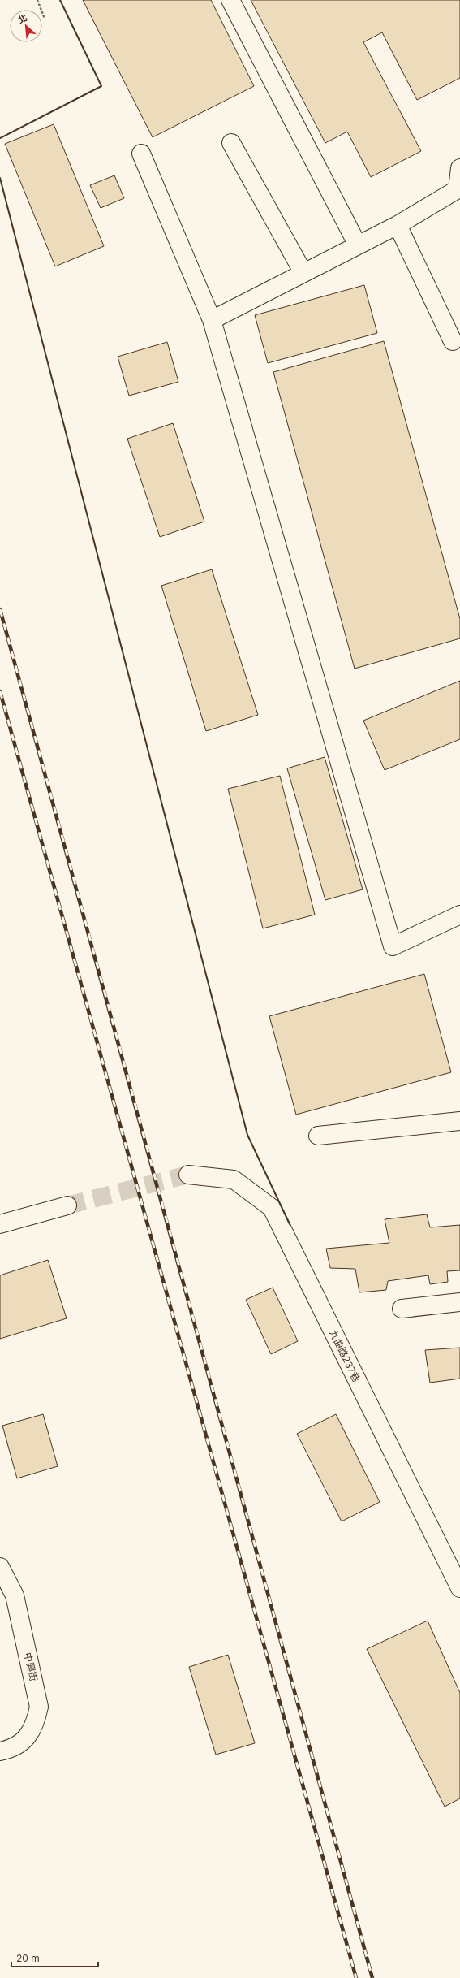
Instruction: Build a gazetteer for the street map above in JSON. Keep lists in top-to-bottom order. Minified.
{"streets":{"street":["九曲路237巷","中興街"]},"scale_bar":"20 m","north":"top left"}
